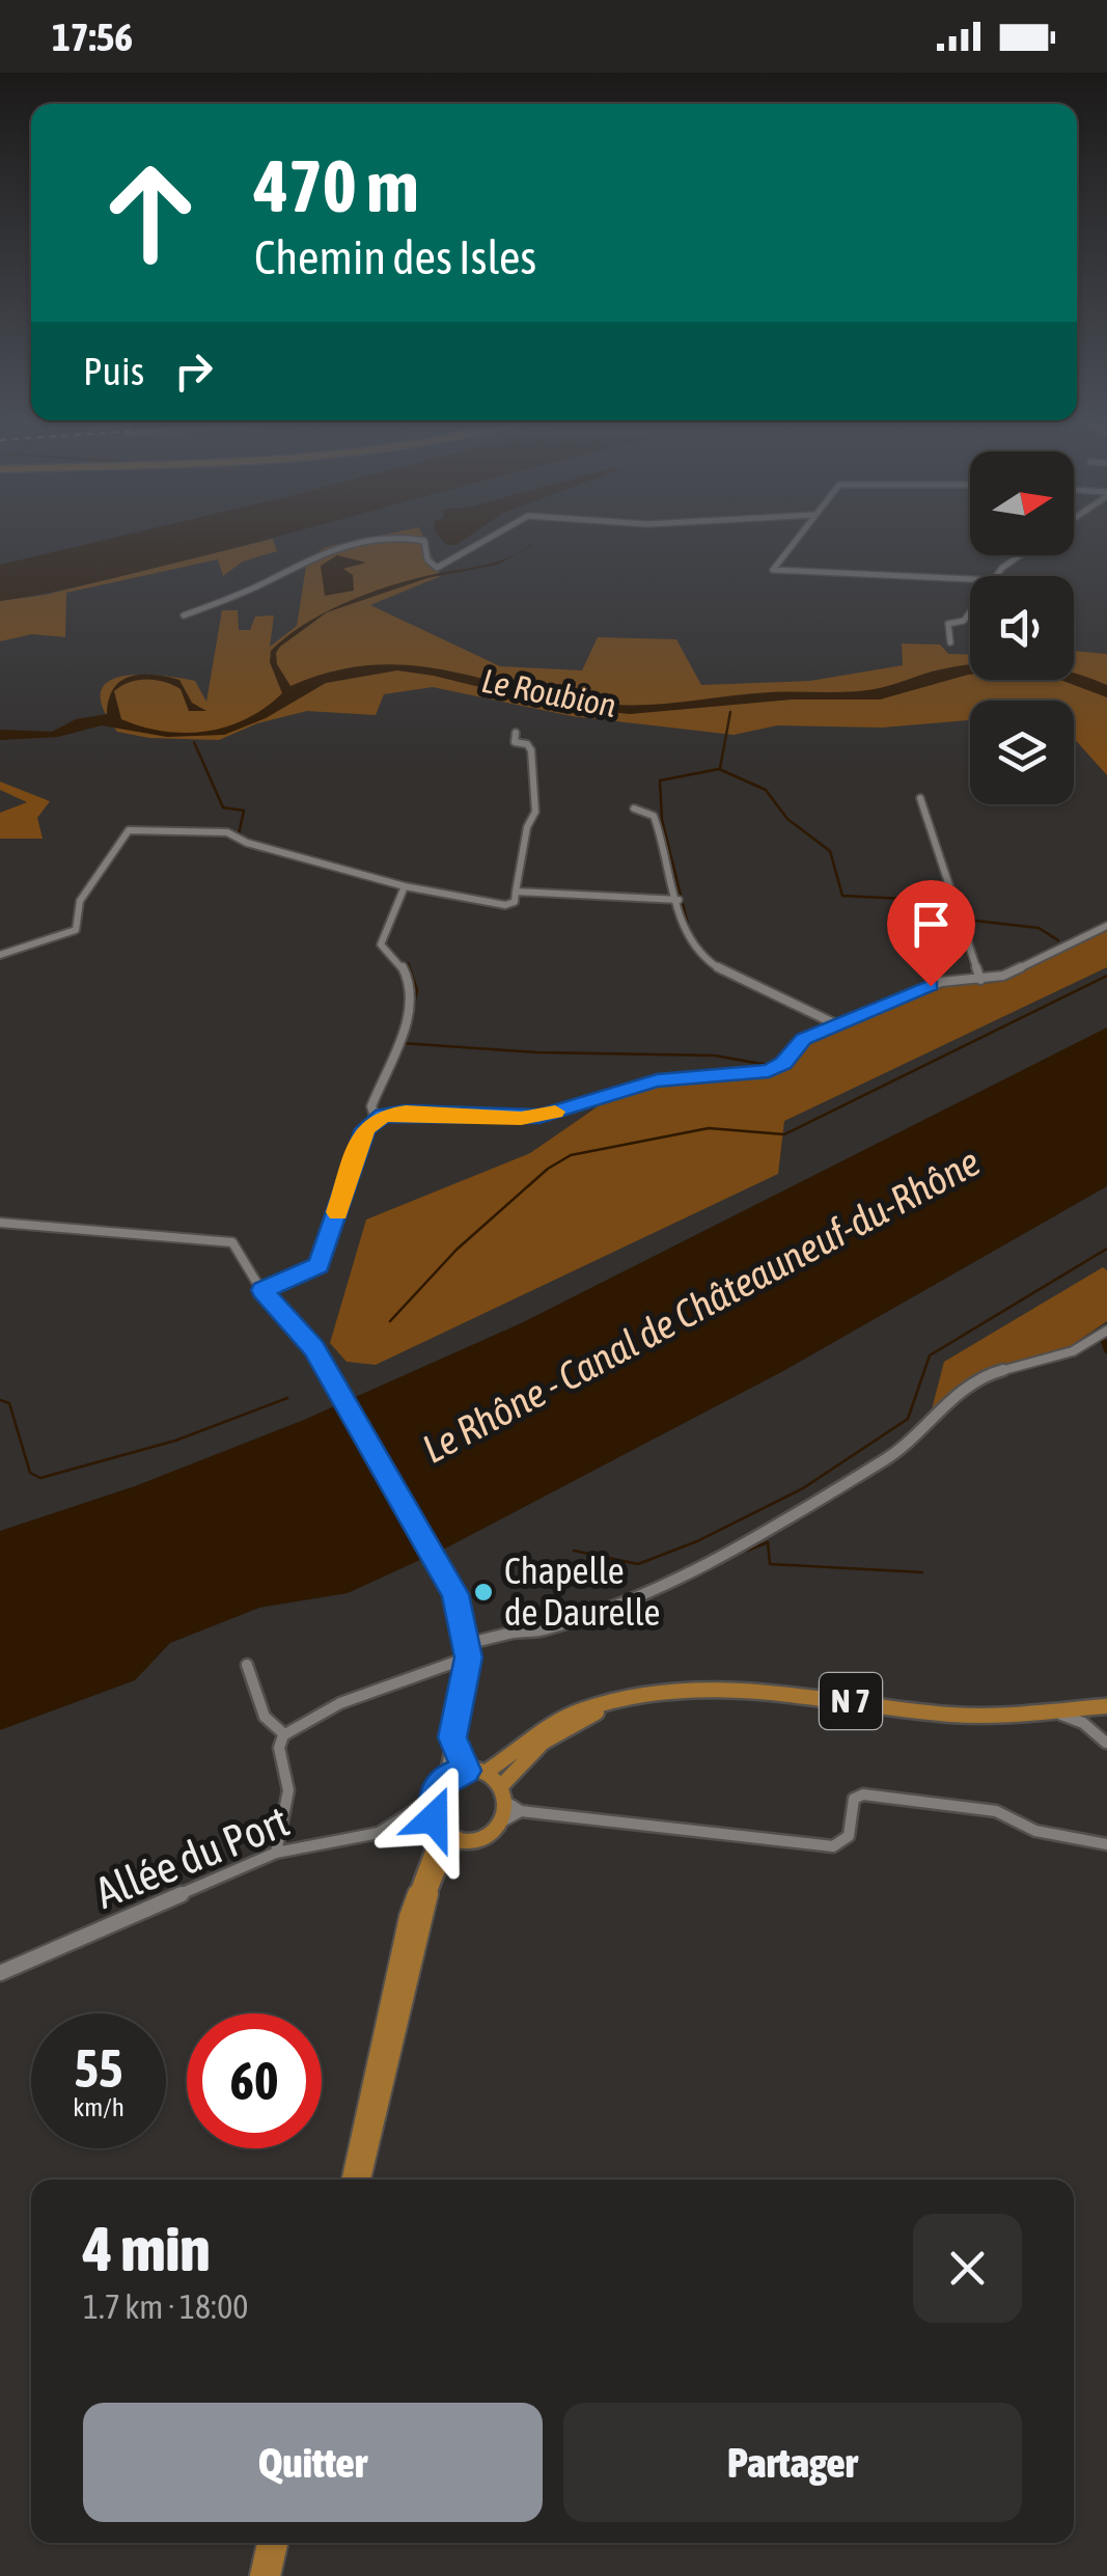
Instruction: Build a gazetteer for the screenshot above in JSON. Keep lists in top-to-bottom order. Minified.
{"streets":{"main road":["N 7"],"street":["Allée du Port"]},"crossings":[["N 7","Allée du Port"]],"water":["Le Roubion","Le Rhône - Canal de Châteauneuf-du-Rhône"],"places":["Chapelle de Daurelle"],"north":"right","page":{"status":"17:56","turn":["470 m","Chemin des Isles"],"then":"Puis","speed":"55 km/h","limit":"60","heading":["4 min","1.7 km · 18:00"],"buttons":["Quitter","Partager"]}}
